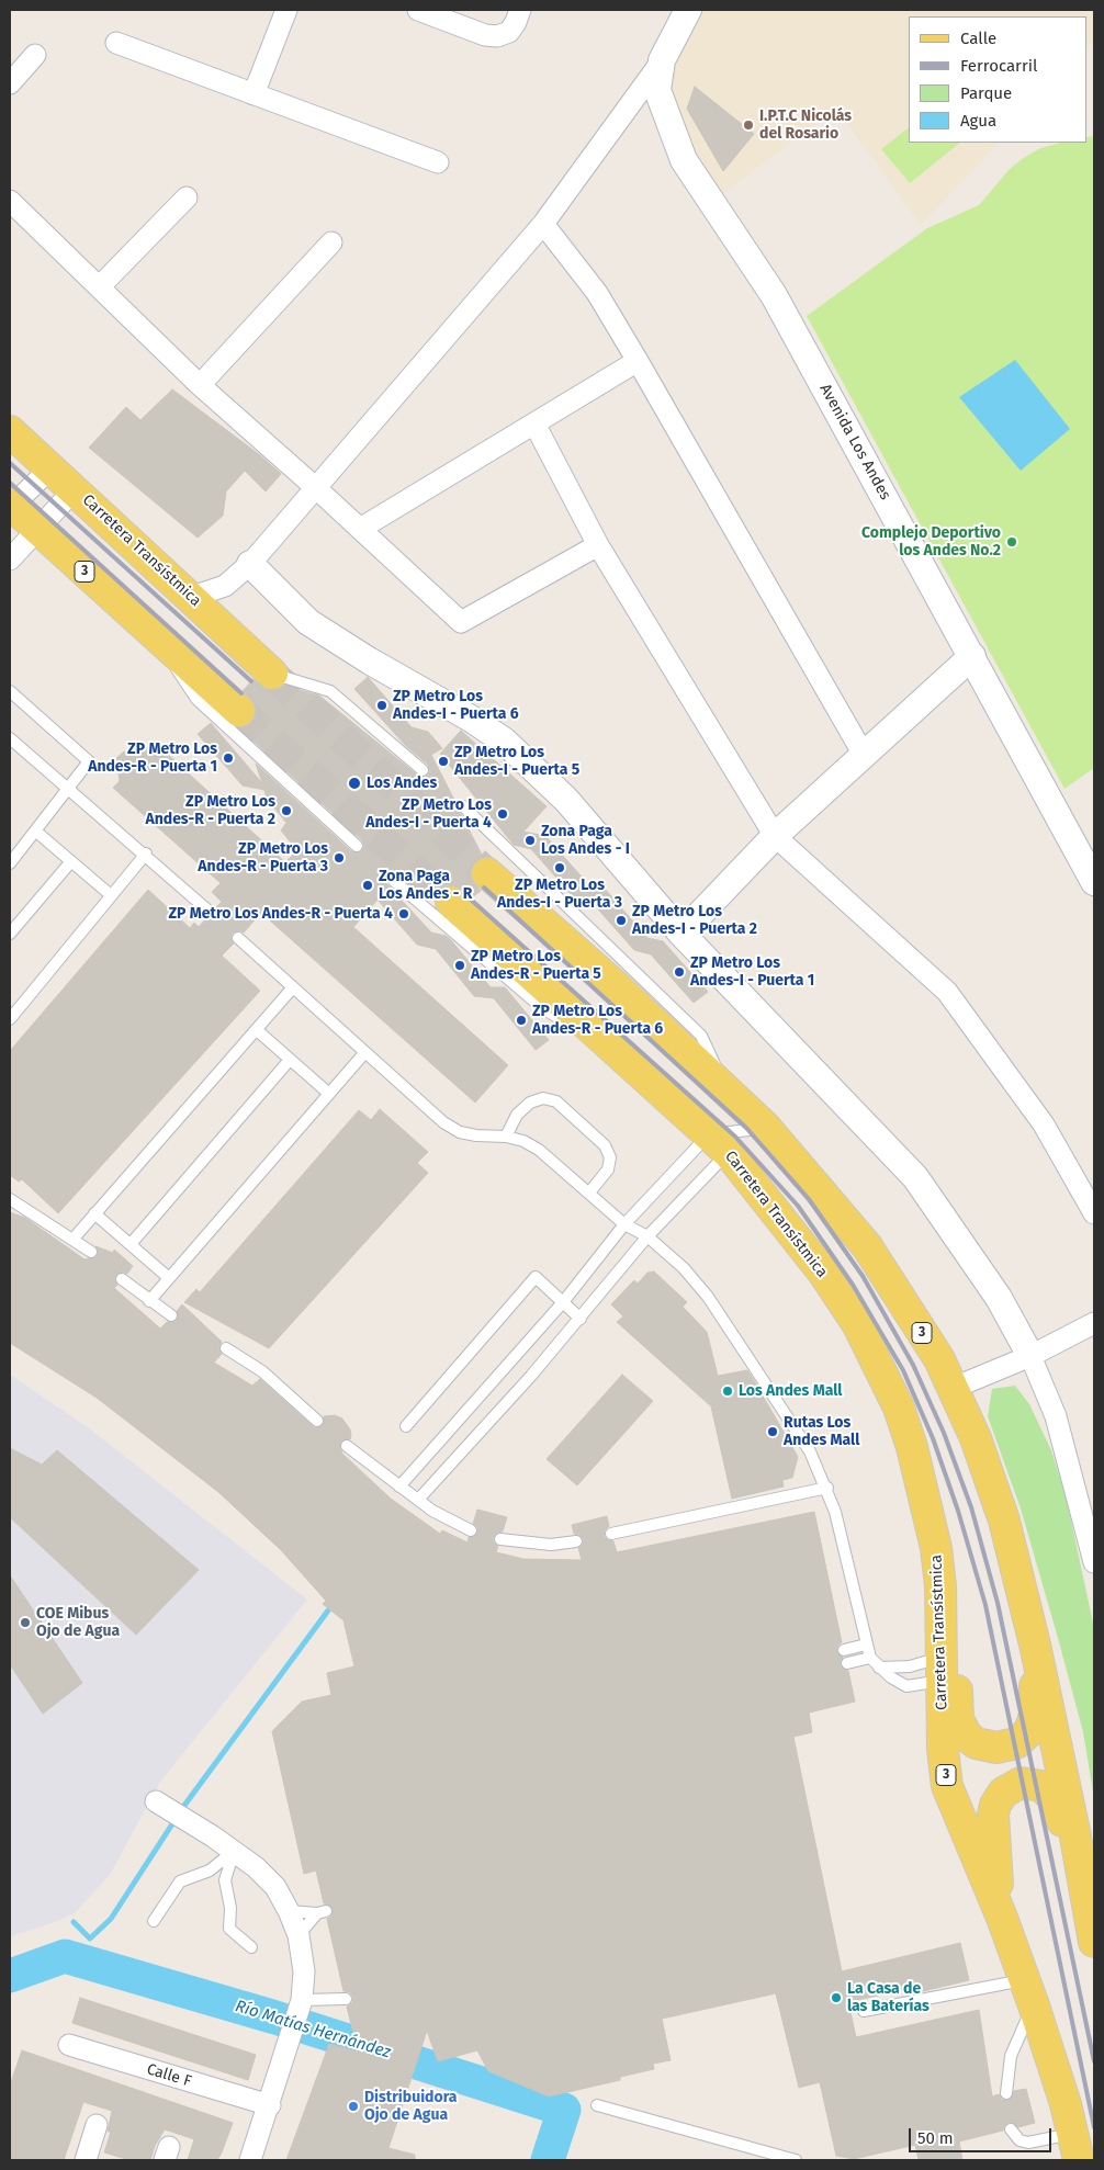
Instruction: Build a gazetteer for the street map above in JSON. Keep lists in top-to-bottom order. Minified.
{"streets":{"main road":["Carretera Transístmica","3"],"street":["Avenida Los Andes","Calle F"]},"water":["Río Matías Hernández"],"places":["I.P.T.C Nicolás del Rosario","Complejo Deportivo los Andes No.2","ZP Metro Los Andes-I - Puerta 6","ZP Metro Los Andes-R - Puerta 1","ZP Metro Los Andes-I - Puerta 5","Los Andes","ZP Metro Los Andes-R - Puerta 2","ZP Metro Los Andes-I - Puerta 4","Zona Paga Los Andes - I","ZP Metro Los Andes-R - Puerta 3","ZP Metro Los Andes-I - Puerta 3","Zona Paga Los Andes - R","ZP Metro Los Andes-R - Puerta 4","ZP Metro Los Andes-I - Puerta 2","ZP Metro Los Andes-R - Puerta 5","ZP Metro Los Andes-I - Puerta 1","ZP Metro Los Andes-R - Puerta 6","Los Andes Mall","Rutas Los Andes Mall","COE Mibus Ojo de Agua","La Casa de las Baterías","Distribuidora Ojo de Agua"],"legend":["Calle","Ferrocarril","Parque","Agua"],"scale_bar":"50 m"}
